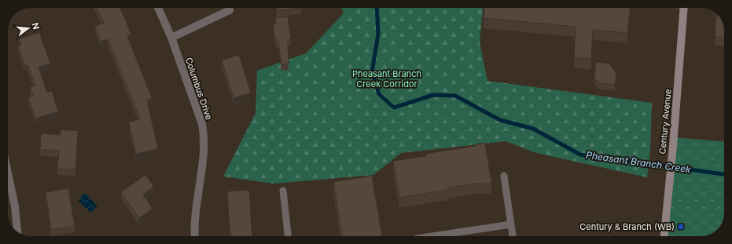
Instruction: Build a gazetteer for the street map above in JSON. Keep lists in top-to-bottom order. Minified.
{"streets":{"main road":["Century Avenue"],"street":["Columbus Drive"]},"water":["Pheasant Branch Creek"],"parks":["Pheasant Branch Creek Corridor"],"places":{"transit":["Century & Branch (WB)"]},"north":"right"}
